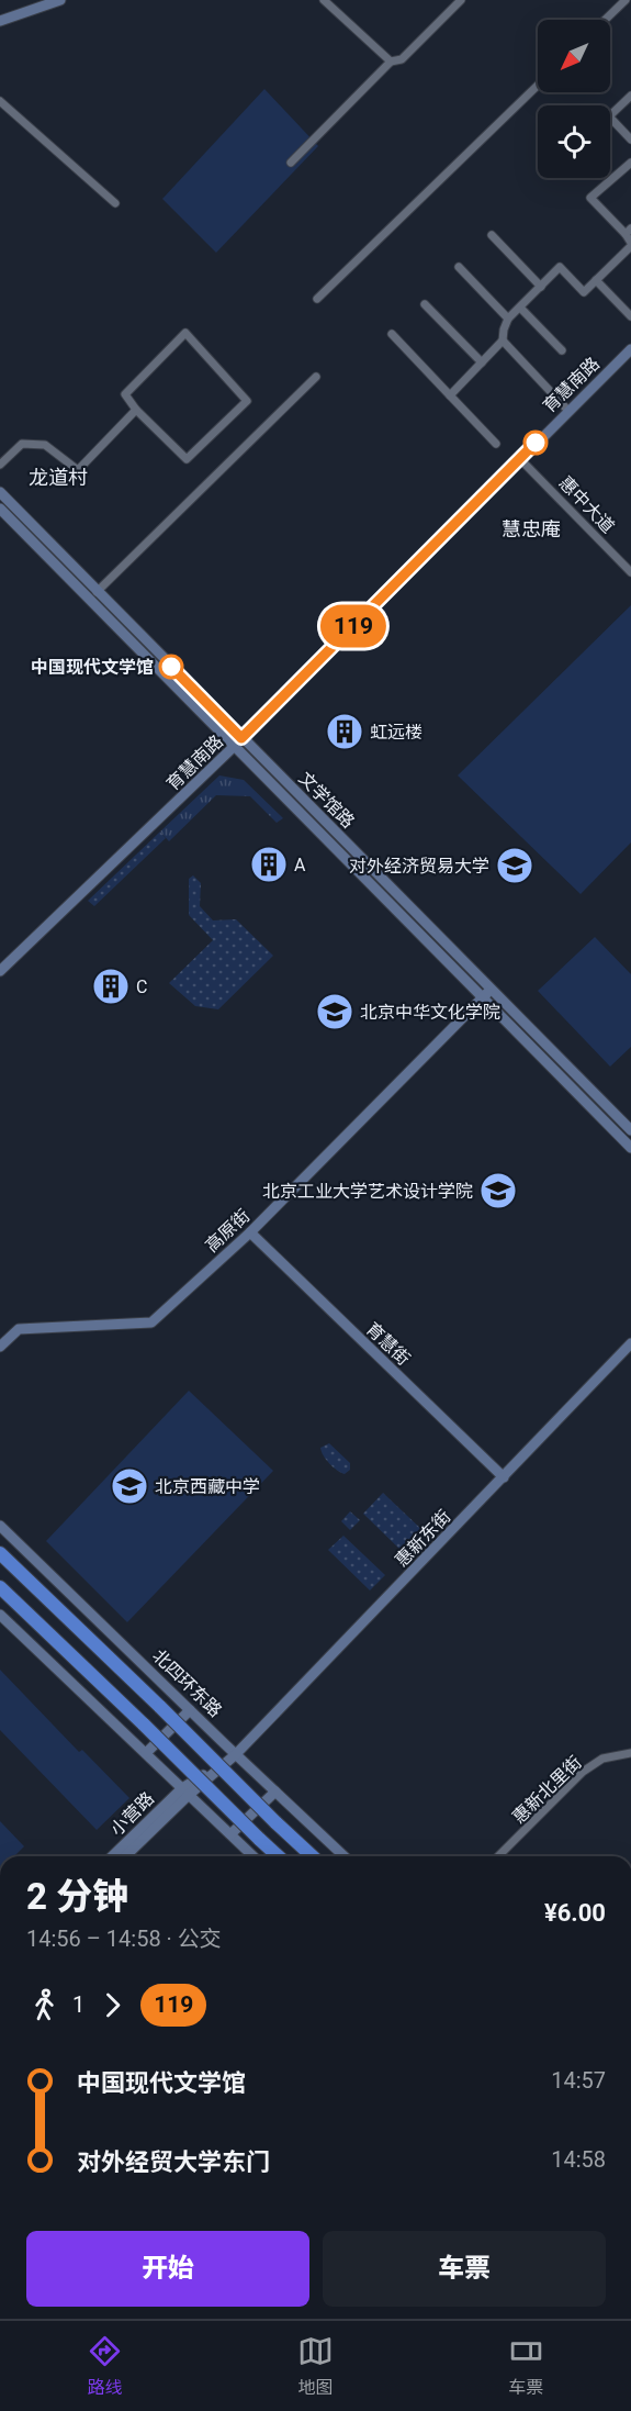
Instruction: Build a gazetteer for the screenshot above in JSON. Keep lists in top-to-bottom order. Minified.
{"streets":{"highway":["北四环东路"],"street":["育慧南路","惠中大道","文学馆路","高原街","育慧街","惠新东街","惠新北里街","小营路"]},"crossings":[["育慧南路","惠中大道"],["育慧南路","文学馆路"],["文学馆路","高原街"],["高原街","育慧街"],["育慧街","惠新东街"],["惠新东街","北四环东路"],["惠新东街","小营路"]],"districts":["龙道村","慧忠庵"],"places":{"other":["中国现代文学馆"],"building":["虹远楼","A","C"],"school or university":["对外经济贸易大学","北京中华文化学院","北京工业大学艺术设计学院","北京西藏中学"]},"lines":["bus line 119"],"north":"bottom left","page":{"on_map":"119","heading":["2 分钟","14:56 – 14:58 · 公交","¥6.00"],"legs":["1","119"],"list":[{"name":"中国现代文学馆","value":"14:57"},{"name":"对外经贸大学东门","value":"14:58"}],"buttons":["开始","车票"],"tabs":["路线","地图","车票"]}}
